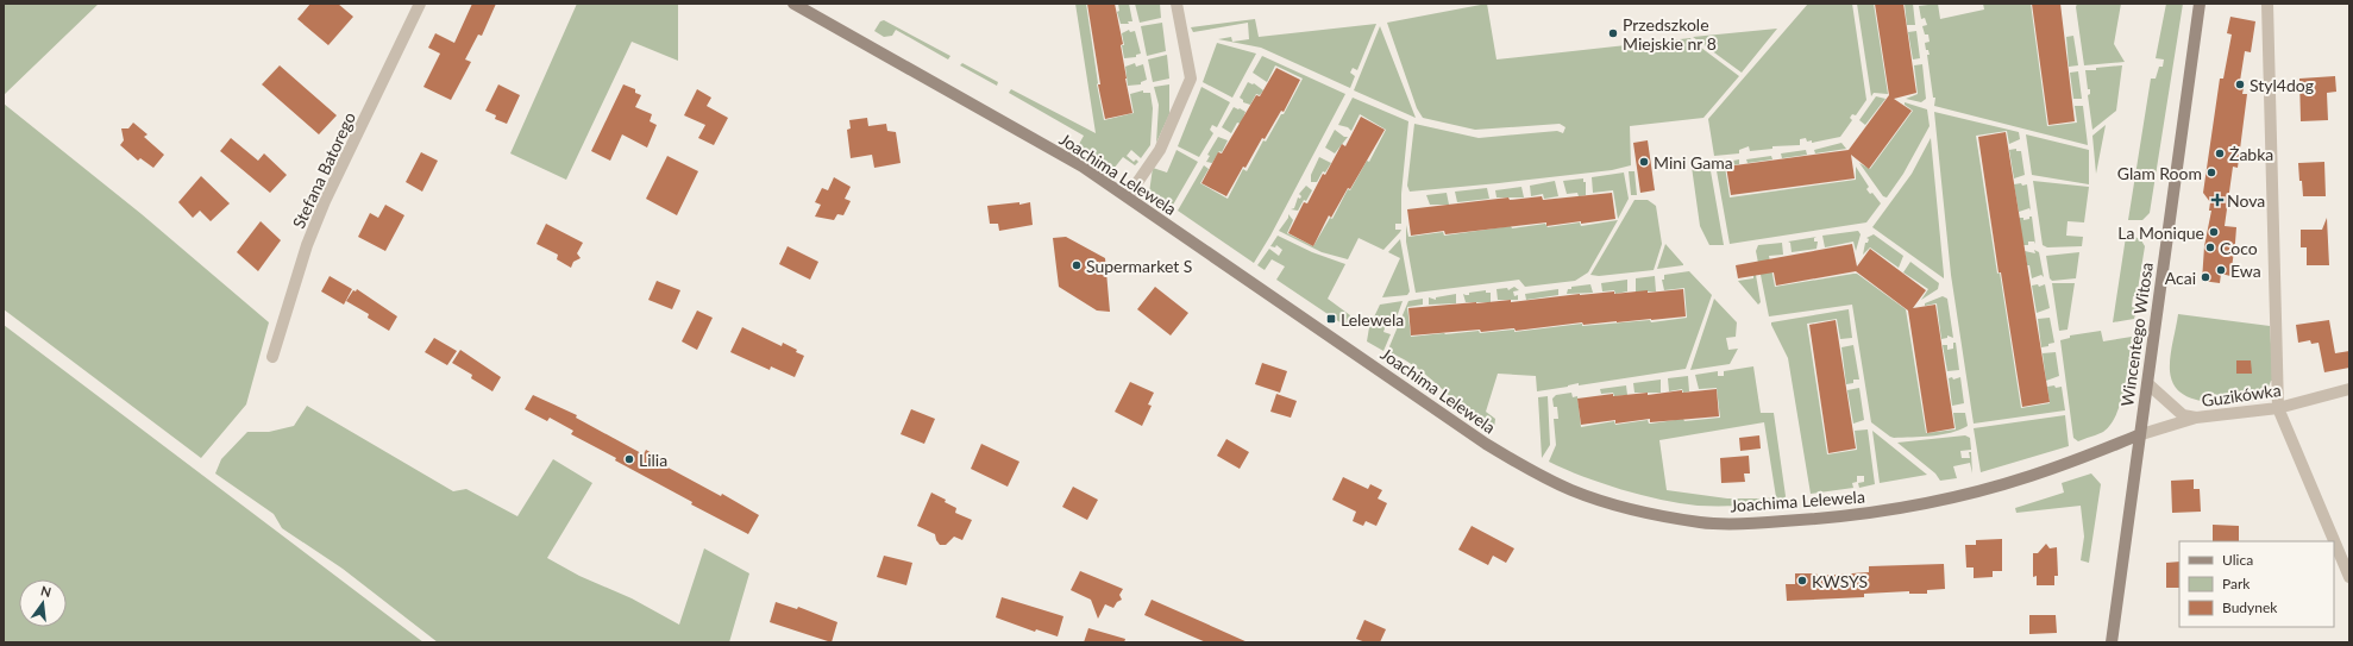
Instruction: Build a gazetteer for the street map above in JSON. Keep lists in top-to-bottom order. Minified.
{"streets":{"street":["Stefana Batorego","Joachima Lelewela","Wincentego Witosa","Guzikówka"]},"crossings":[["Joachima Lelewela","Wincentego Witosa"],["Joachima Lelewela","Guzikówka"],["Wincentego Witosa","Guzikówka"]],"places":{"other":["Przedszkole Miejskie nr 8","Styl4dog","Żabka","Mini Gama","Glam Room","La Monique","Coco","Supermarket S","Ewa","Acai","Lilia","KWSYS"],"health":["Nova"],"transit":["Lelewela"]},"legend":["Ulica","Park","Budynek"],"north":"top"}
